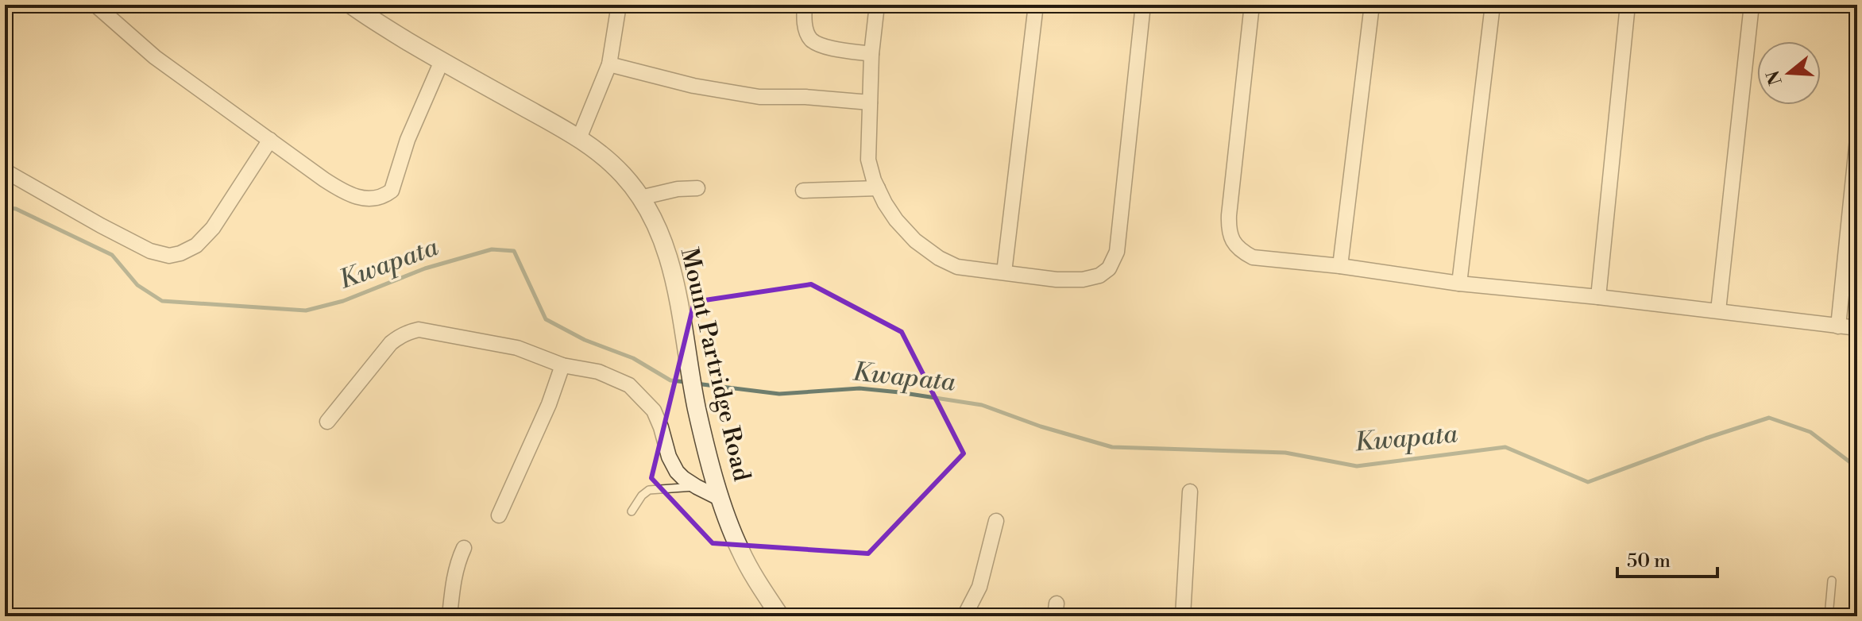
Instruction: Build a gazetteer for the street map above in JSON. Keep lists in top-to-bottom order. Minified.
{"streets":{"street":["Mount Partridge Road"]},"water":["Kwapata"],"scale_bar":"50 m","north":"left"}
